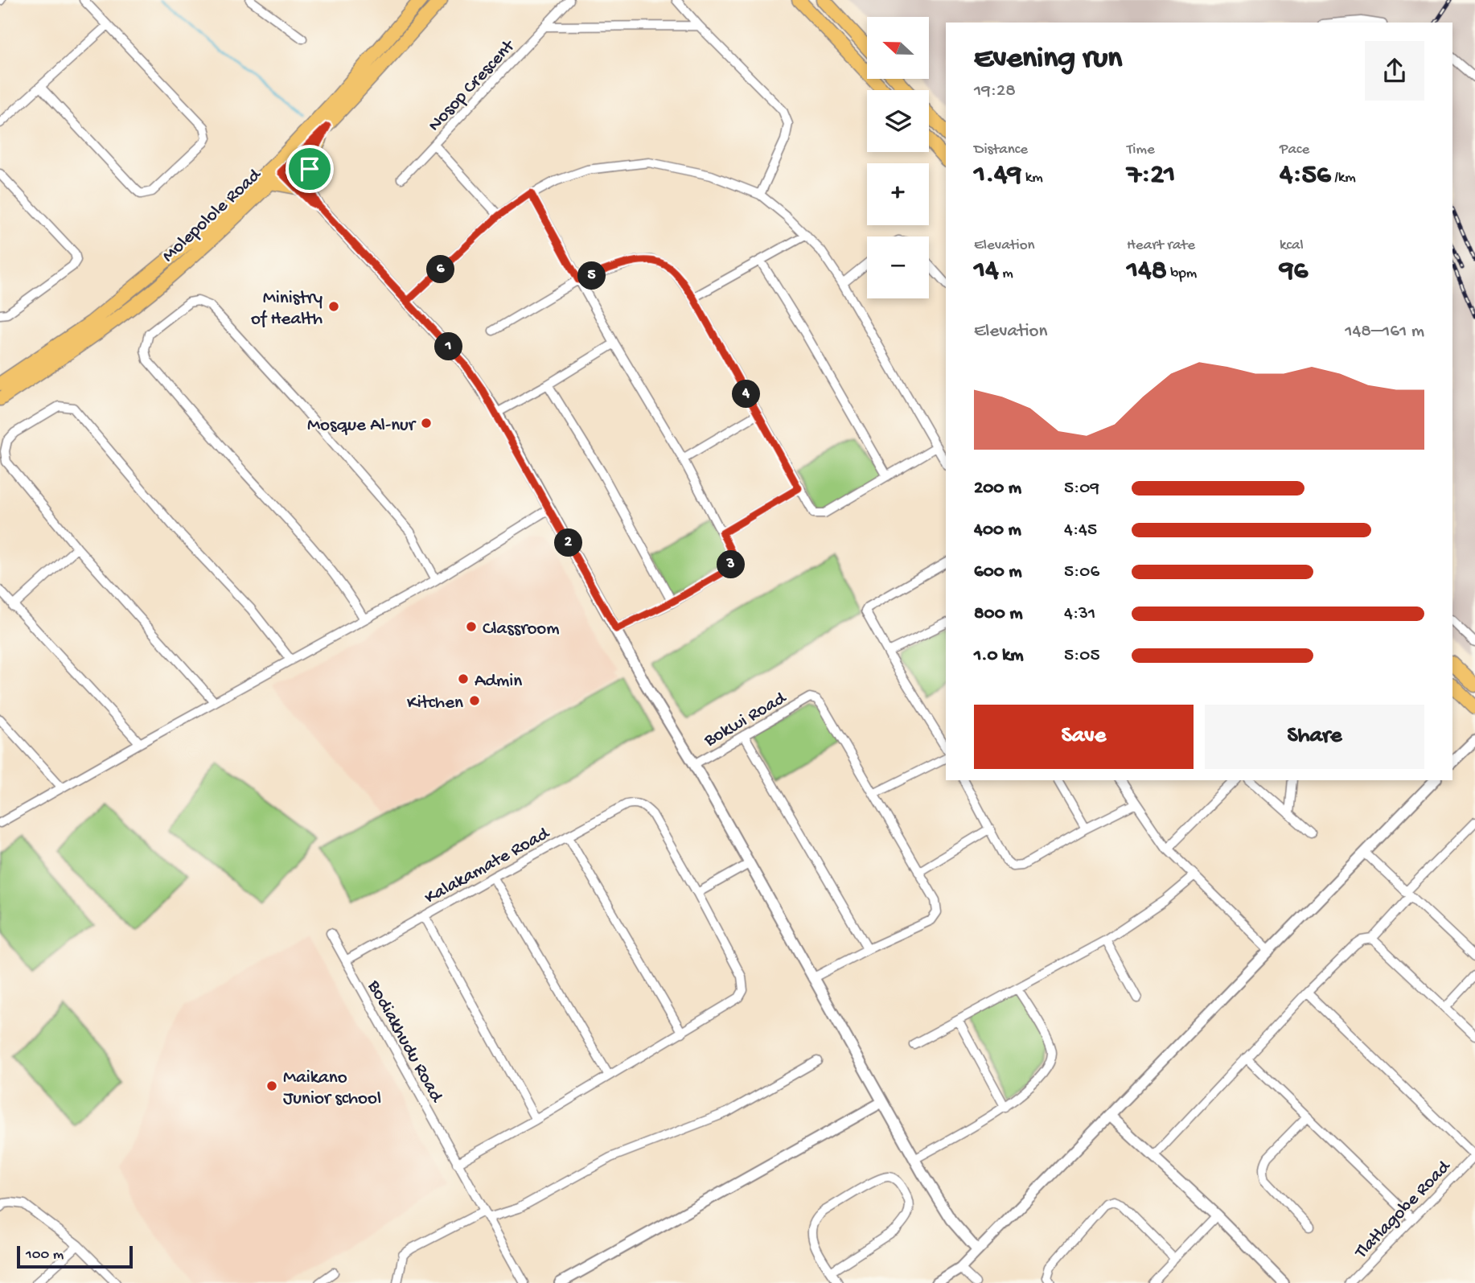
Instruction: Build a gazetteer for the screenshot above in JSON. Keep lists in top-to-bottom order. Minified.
{"streets":{"main road":["Molepolole Road"],"street":["Nosop Crescent","Bokwi Road","Kalakamate Road","Bodiakhudu Road","Tlatlagobe Road"]},"crossings":[["Kalakamate Road","Bodiakhudu Road"]],"places":["Ministry of Health","Mosque Al-nur","Classroom","Admin","Kitchen","Maikano Junior school"],"scale_bar":"100 m","north":"left","page":{"map_buttons":["+","−"],"heading":["Evening run","19:28"],"stats":[["Distance","1.49 km"],["Time","7:21"],["Pace","4:56 /km"],["Elevation","14 m"],["Heart rate","148 bpm"],["kcal","96"]],"pins":["6","5","1","4","2","3"],"chart":["Elevation","148–161 m"],"list":[{"name":"200 m","note":"5:09"},{"name":"400 m","note":"4:45"},{"name":"600 m","note":"5:06"},{"name":"800 m","note":"4:31"},{"name":"1.0 km","note":"5:05"}],"buttons":["Save","Share"],"scale":"100 m"}}
